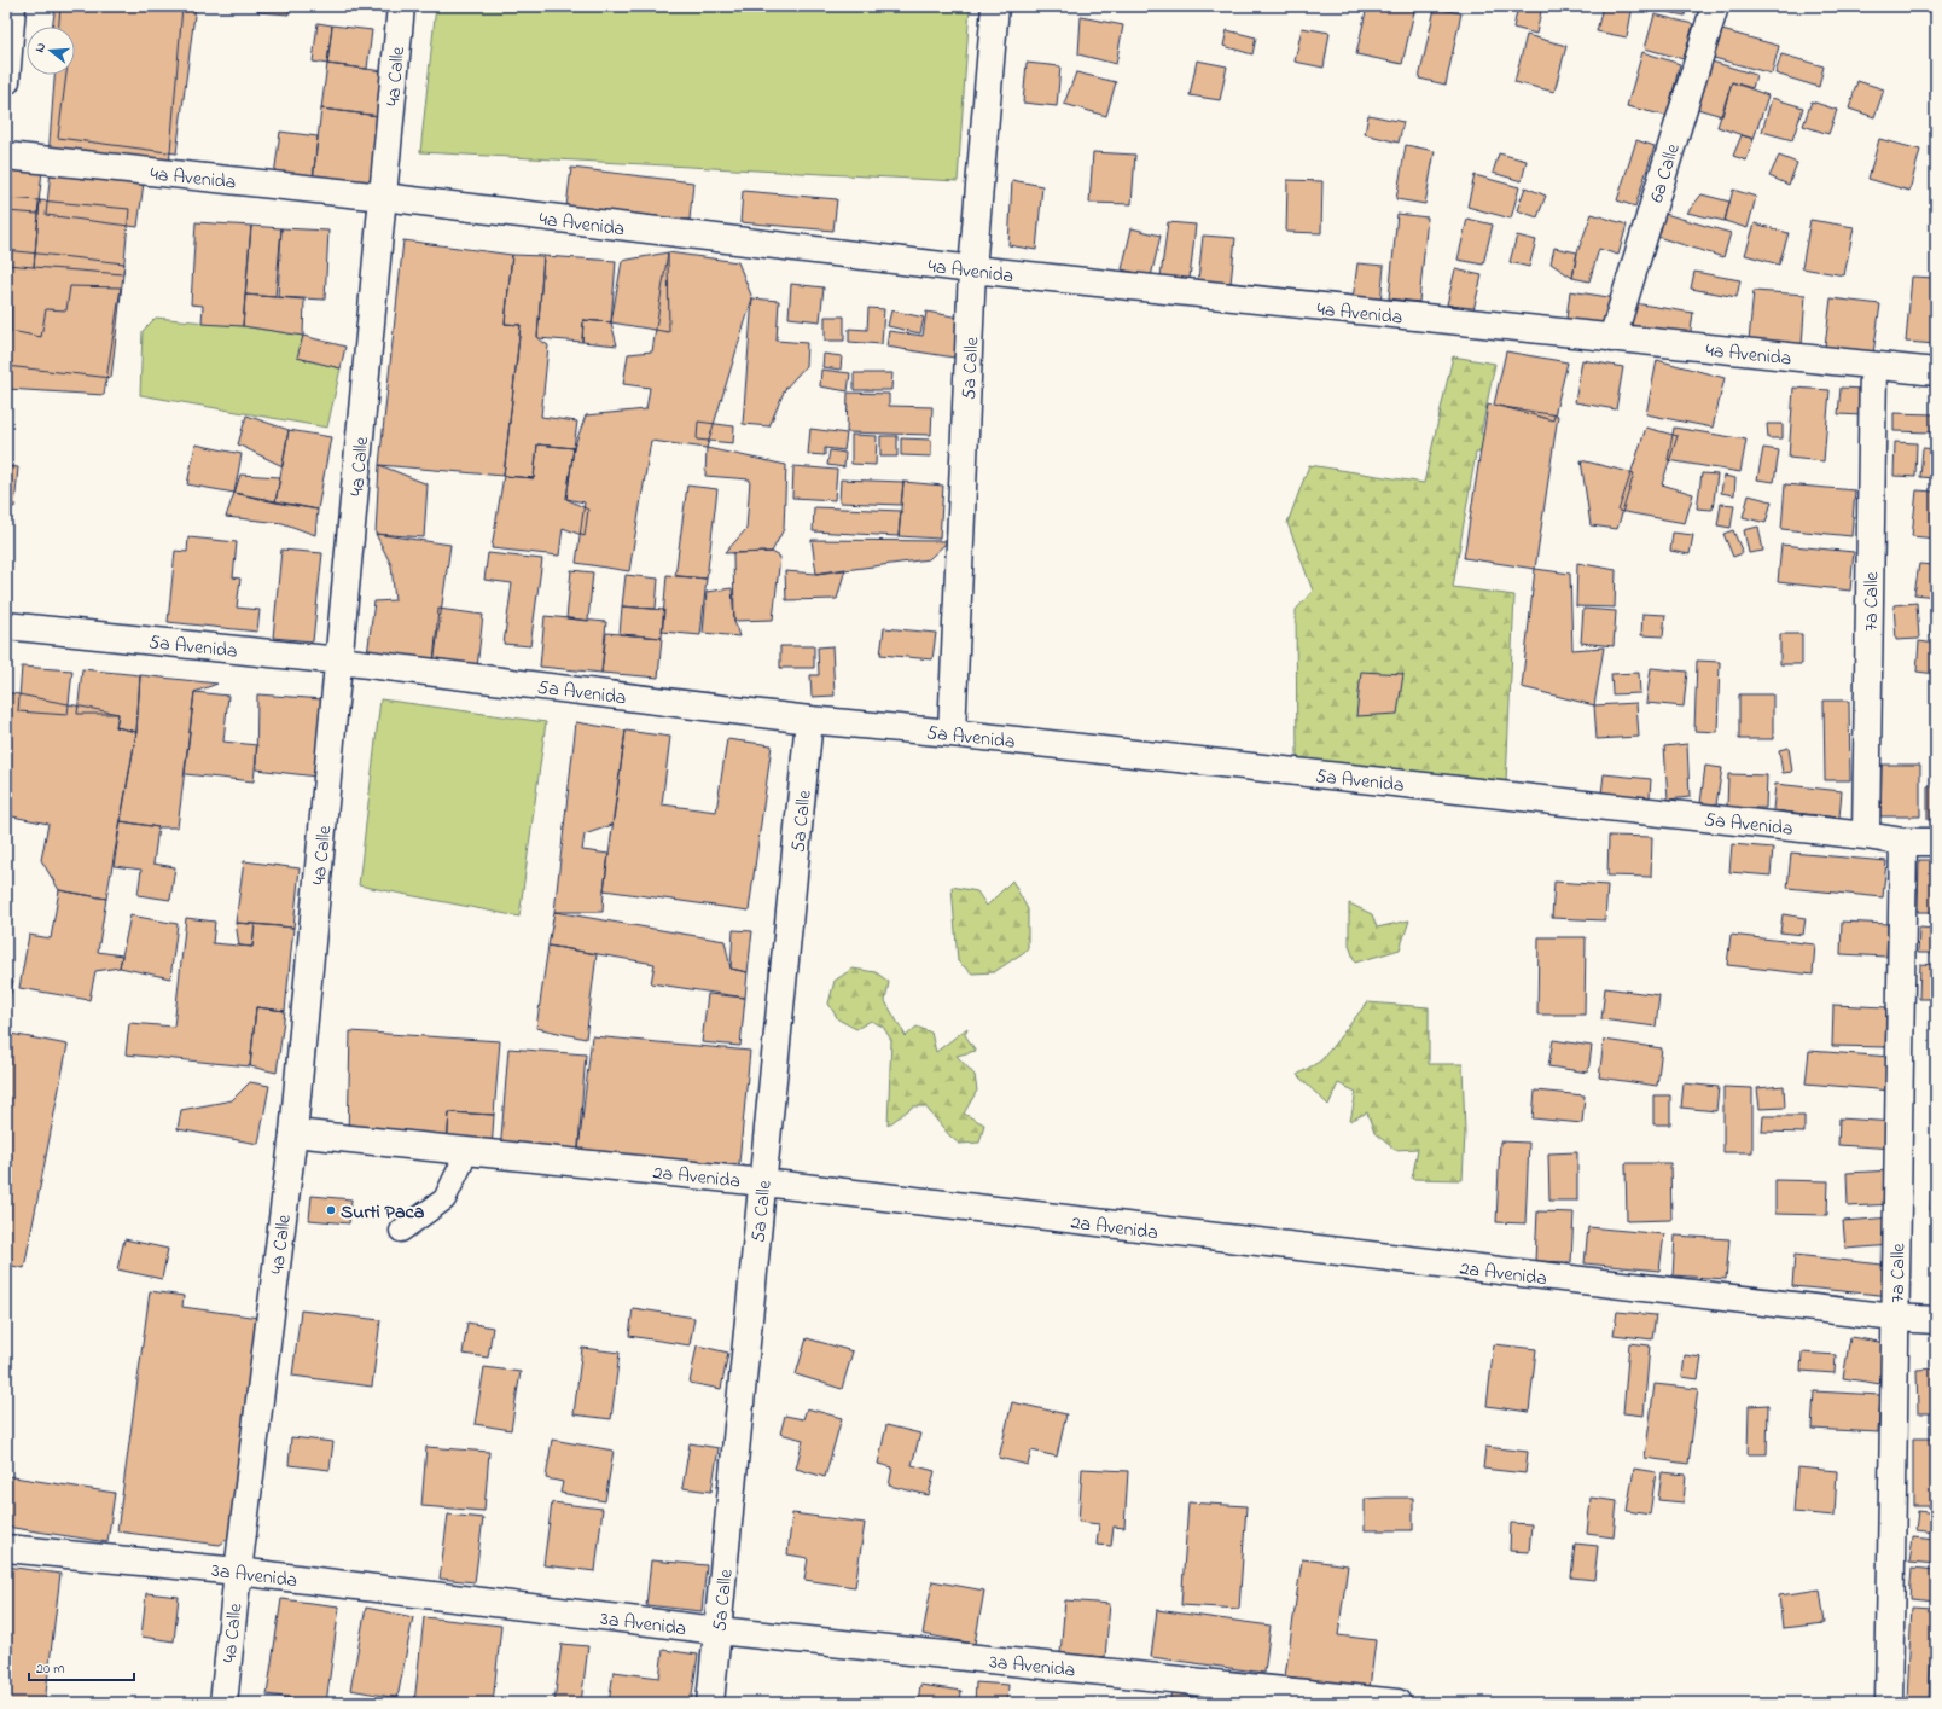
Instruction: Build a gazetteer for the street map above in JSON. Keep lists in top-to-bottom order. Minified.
{"streets":{"street":["4a Calle","6a Calle","4a Avenida","5a Calle","7a Calle","5a Avenida","2a Avenida","3a Avenida"]},"crossings":[["4a Calle","4a Avenida"],["4a Calle","5a Avenida"],["4a Calle","2a Avenida"],["4a Calle","3a Avenida"],["6a Calle","4a Avenida"],["4a Avenida","5a Calle"],["4a Avenida","7a Calle"],["5a Calle","5a Avenida"],["5a Calle","2a Avenida"],["5a Calle","3a Avenida"],["7a Calle","5a Avenida"],["7a Calle","2a Avenida"]],"places":["Surti Paca"],"scale_bar":"20 m","north":"left"}
